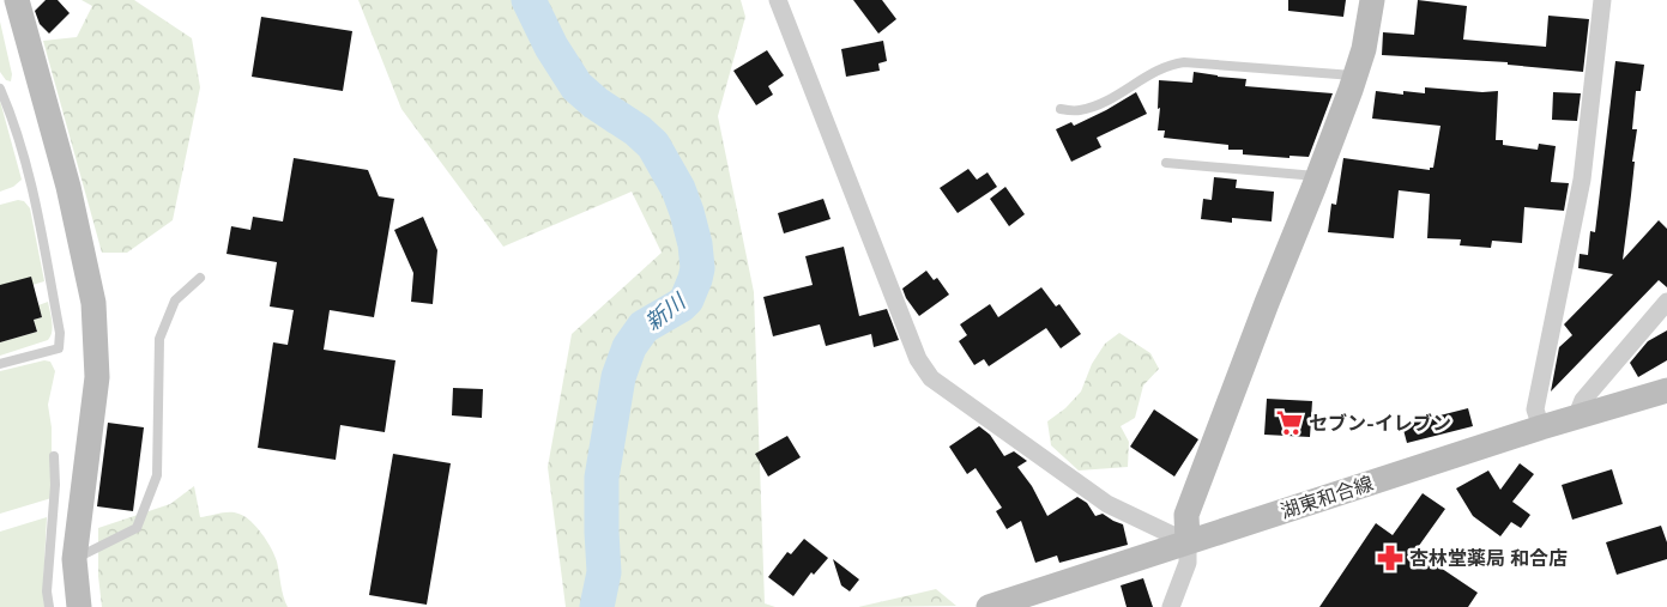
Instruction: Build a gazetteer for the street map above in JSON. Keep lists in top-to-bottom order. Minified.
{"streets":{"street":["湖東和合線"]},"water":["新川"],"places":{"supermarket":["セブン-イレブン"],"pharmacy":["杏林堂薬局 和合店"]}}
